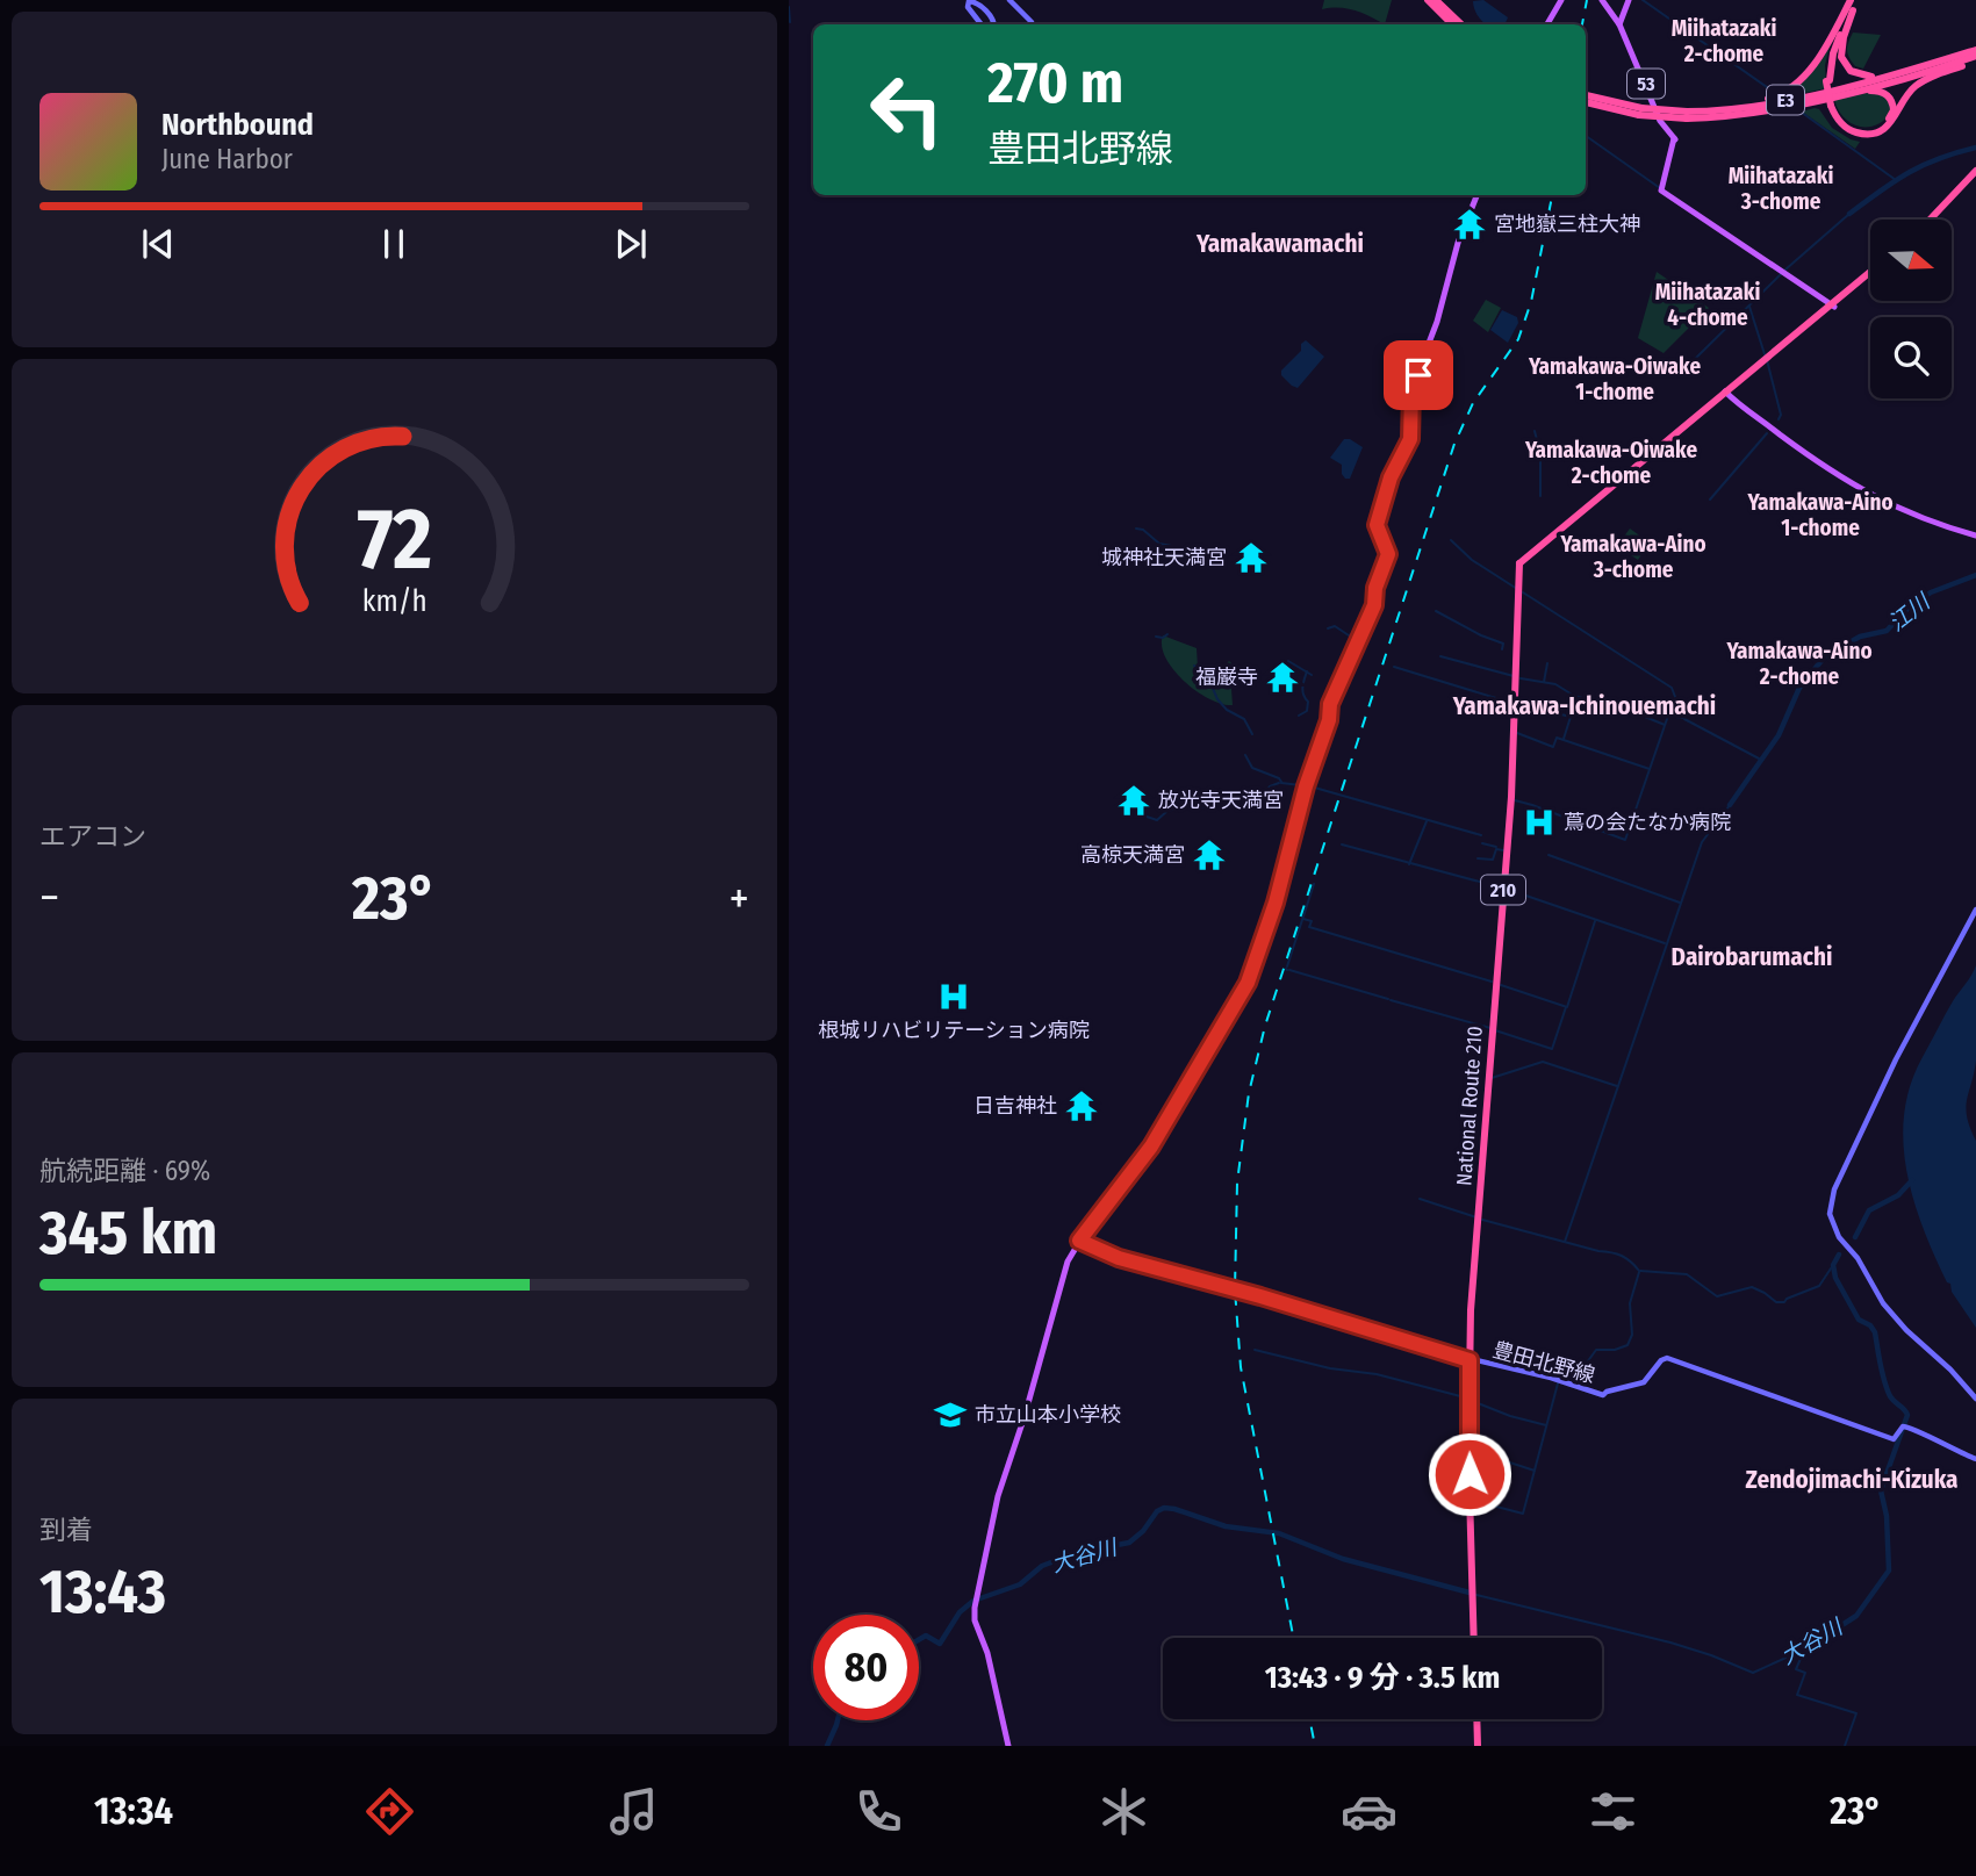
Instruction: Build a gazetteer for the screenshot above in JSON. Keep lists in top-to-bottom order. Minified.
{"streets":{"highway":["E3","210","National Route 210"],"main road":["53","豊田北野線"]},"crossings":[["National Route 210","豊田北野線"]],"districts":["Miihatazaki 2-chome","Miihatazaki 3-chome","Yamakawamachi","Miihatazaki 4-chome","Yamakawa-Oiwake 1-chome","Yamakawa-Oiwake 2-chome","Yamakawa-Aino 1-chome","Yamakawa-Aino 3-chome","Yamakawa-Aino 2-chome","Yamakawa-Ichinouemachi","Dairobarumachi","Zendojimachi-Kizuka"],"water":["江川","大谷川"],"places":{"temple":["宮地嶽三柱大神","城神社天満宮","福巌寺","放光寺天満宮","高椋天満宮","日吉神社"],"hospital":["蔦の会たなか病院","根城リハビリテーション病院"],"school or university":["市立山本小学校"]},"north":"right","page":{"turn":["270 m","豊田北野線"],"song":["Northbound","June Harbor"],"tile":["エアコン",["航続距離 · 69%","345 km"],["到着","13:43"]],"heat":["−","23°","+"],"limit":"80","trip":"13:43 · 9 分 · 3.5 km","tabs":["13:34","23°"],"gauge":["72","km/h"]}}
